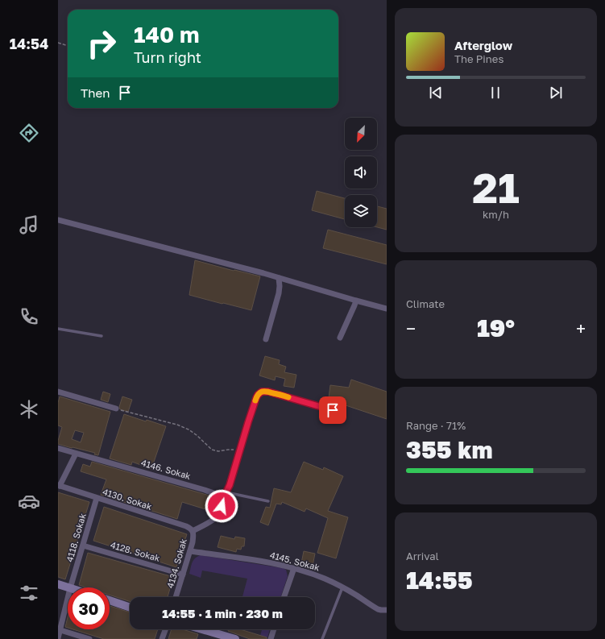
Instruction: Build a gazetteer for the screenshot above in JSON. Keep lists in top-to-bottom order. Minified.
{"streets":{"street":["4146. Sokak","4130. Sokak","4118. Sokak","4128. Sokak","4145. Sokak","4134. Sokak"]},"crossings":[["4130. Sokak","4118. Sokak"],["4130. Sokak","4134. Sokak"],["4118. Sokak","4128. Sokak"],["4128. Sokak","4134. Sokak"],["4145. Sokak","4134. Sokak"]],"north":"bottom left","page":{"tabs":"14:54","turn":["140 m","Turn right"],"song":["Afterglow","The Pines"],"then":"Then","tile":[["21","km/h"],"Climate",["Range · 71%","355 km"],["Arrival","14:55"]],"heat":["−","19°","+"],"limit":"30","trip":"14:55 · 1 min · 230 m"}}
